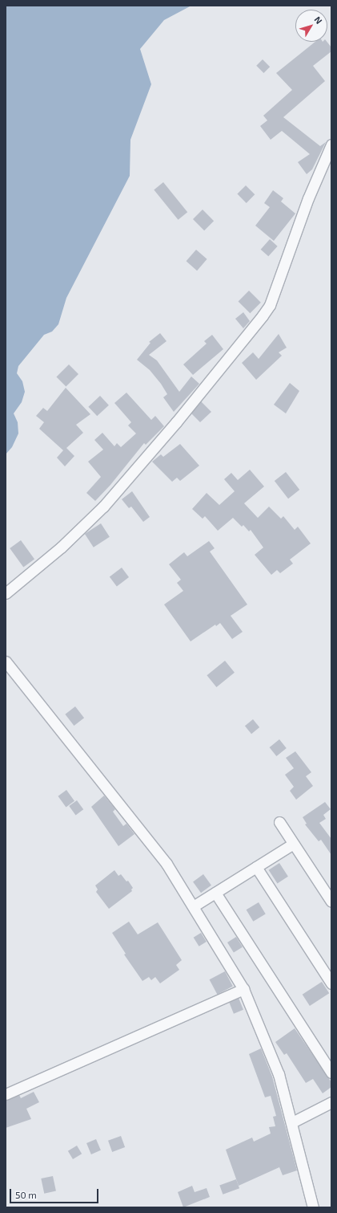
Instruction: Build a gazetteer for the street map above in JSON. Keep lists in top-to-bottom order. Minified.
{"scale_bar":"50 m","north":"top right"}
